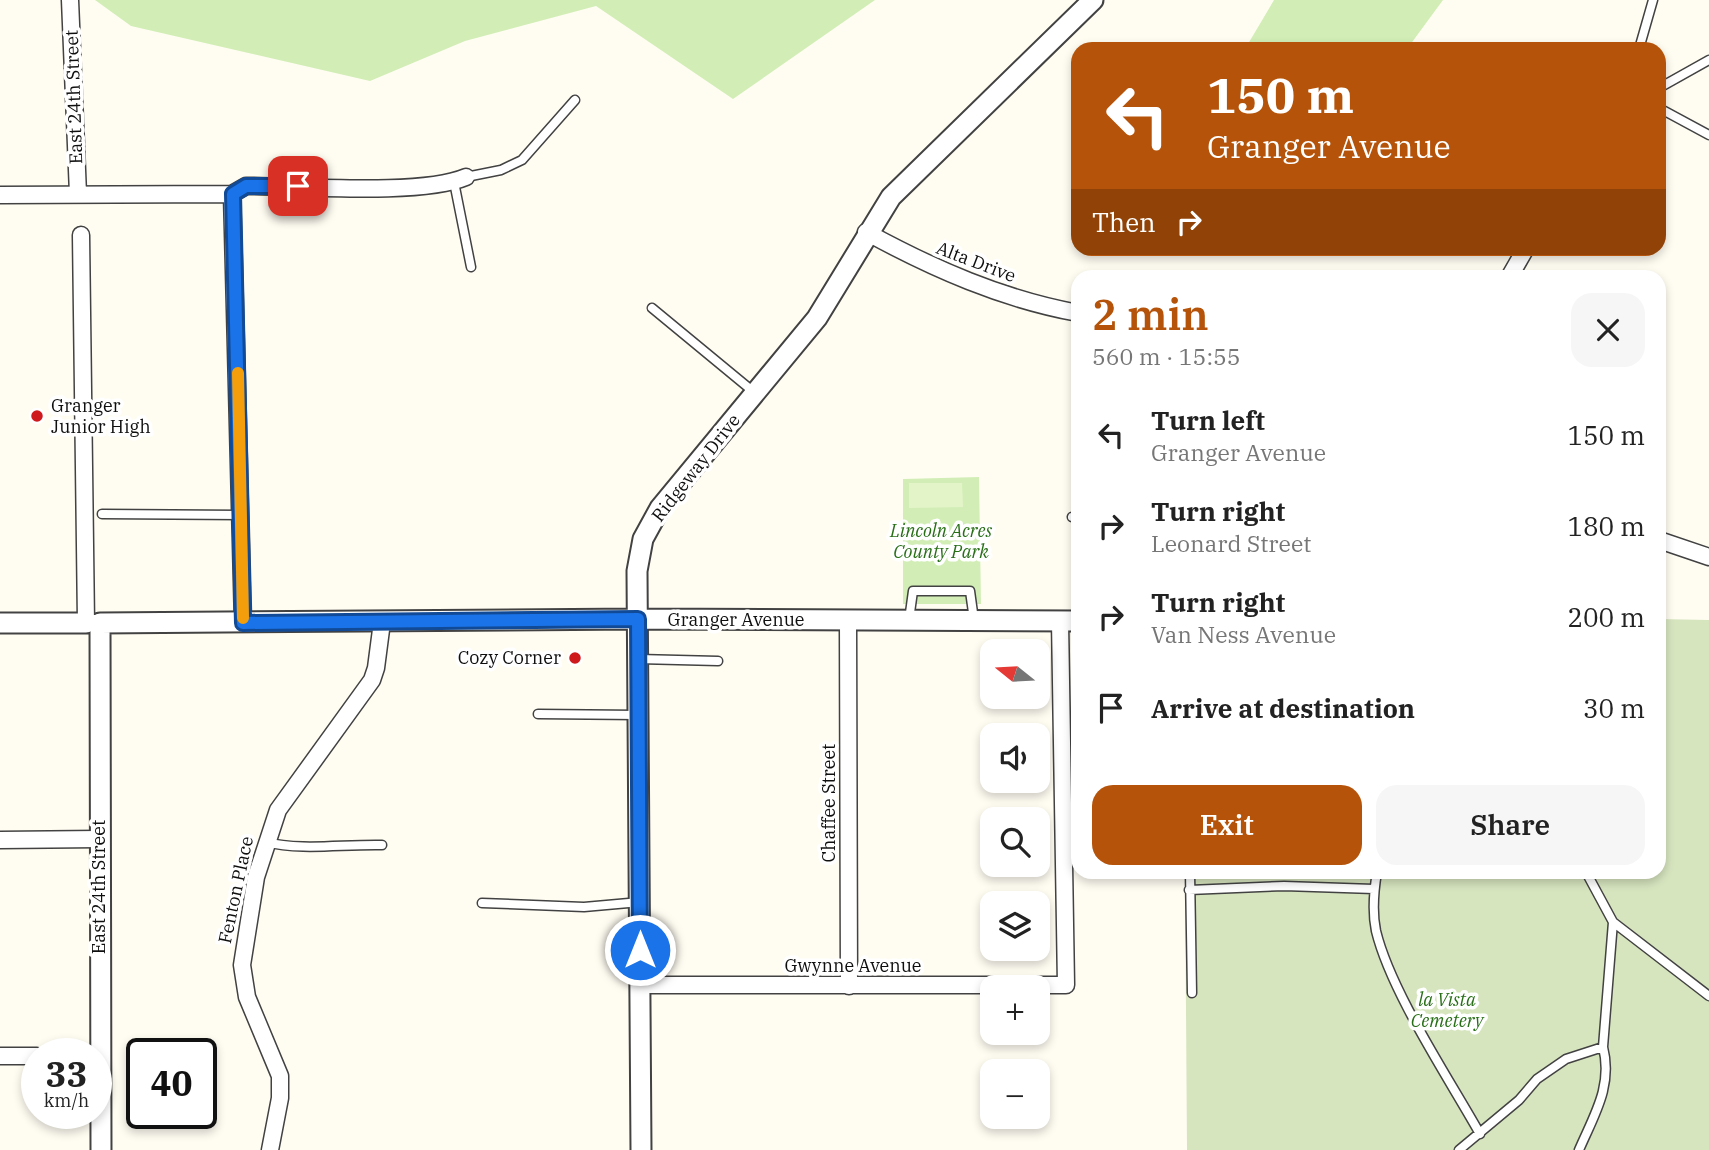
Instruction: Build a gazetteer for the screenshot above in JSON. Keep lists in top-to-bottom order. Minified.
{"streets":{"street":["East 24th Street","Alta Drive","Ridgeway Drive","Granger Avenue","Chaffee Street","Fenton Place","Gwynne Avenue"]},"crossings":[["East 24th Street","Granger Avenue"],["Alta Drive","Ridgeway Drive"],["Ridgeway Drive","Granger Avenue"],["Ridgeway Drive","Gwynne Avenue"],["Granger Avenue","Chaffee Street"],["Granger Avenue","Fenton Place"],["Granger Avenue","Gwynne Avenue"],["Chaffee Street","Gwynne Avenue"]],"parks":["Lincoln Acres County Park","la Vista Cemetery"],"places":["Granger Junior High","Cozy Corner"],"north":"left","page":{"turn":["150 m","Granger Avenue"],"then":"Then","heading":["2 min","560 m · 15:55"],"list":[{"name":"Turn left","note":"Granger Avenue","value":"150 m"},{"name":"Turn right","note":"Leonard Street","value":"180 m"},{"name":"Turn right","note":"Van Ness Avenue","value":"200 m"},{"name":"Arrive at destination","value":"30 m"}],"map_buttons":["+","−"],"buttons":["Exit","Share"],"speed":"33 km/h","limit":"40"}}
